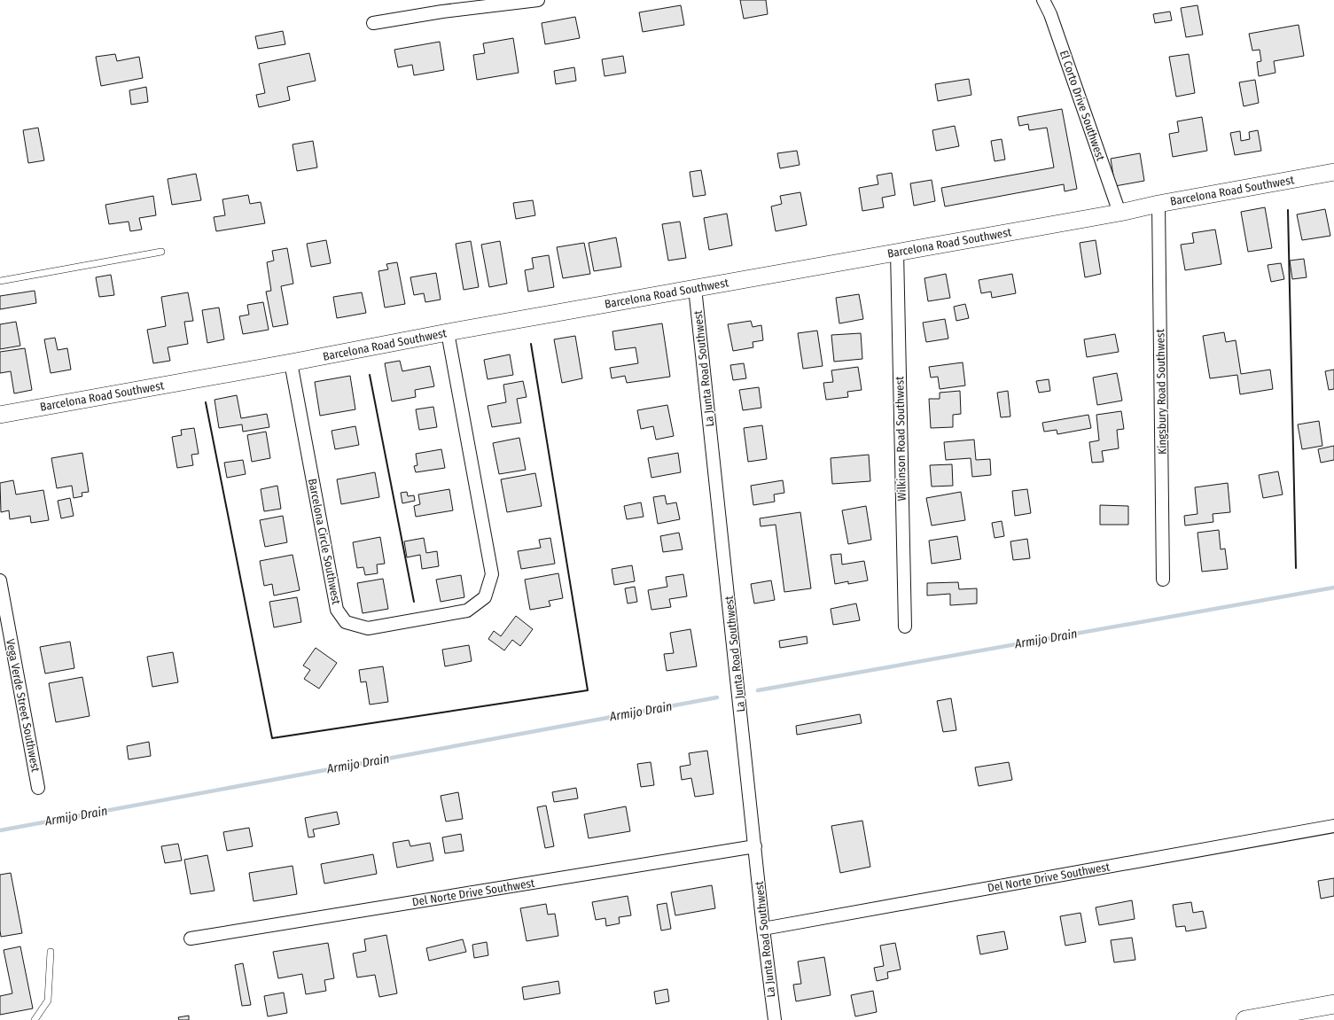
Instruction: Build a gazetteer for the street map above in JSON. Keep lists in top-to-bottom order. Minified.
{"streets":{"street":["El Corto Drive Southwest","Barcelona Road Southwest","La Junta Road Southwest","Kingsbury Road Southwest","Wilkinson Road Southwest","Barcelona Circle Southwest","Vega Verde Street Southwest","Del Norte Drive Southwest"]},"crossings":[["El Corto Drive Southwest","Barcelona Road Southwest"],["Barcelona Road Southwest","La Junta Road Southwest"],["Barcelona Road Southwest","Kingsbury Road Southwest"],["Barcelona Road Southwest","Wilkinson Road Southwest"],["Barcelona Road Southwest","Barcelona Circle Southwest"],["La Junta Road Southwest","Del Norte Drive Southwest"]],"water":["Armijo Drain"]}
